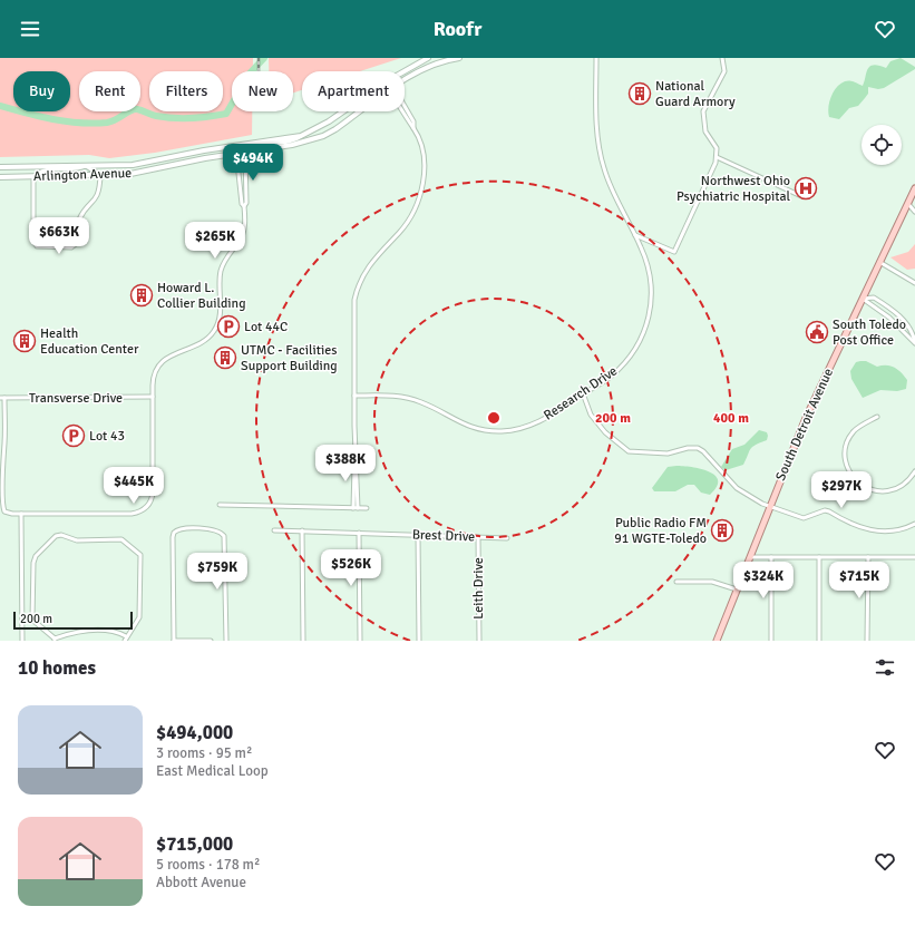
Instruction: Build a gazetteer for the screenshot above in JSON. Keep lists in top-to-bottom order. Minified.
{"streets":{"main road":["South Detroit Avenue"],"street":["Arlington Avenue","Research Drive","Transverse Drive","Brest Drive","Leith Drive"]},"crossings":[["Brest Drive","Leith Drive"]],"places":{"building":["National Guard Armory","Howard L. Collier Building","Health Education Center","UTMC - Facilities Support Building","Public Radio FM 91 WGTE-Toledo"],"hospital":["Northwest Ohio Psychiatric Hospital"],"parking":["Lot 44C","Lot 43"],"public building":["South Toledo Post Office"]},"scale_bar":"200 m","page":{"header":"Roofr","chip":["Buy","Rent","Filters","New","Apartment"],"price":["$494K","$663K","$265K","$388K","$445K","$297K","$526K","$759K","$324K","$715K"],"scale":"200 m","heading":"10 homes","list":[{"name":"$494,000","note":"3 rooms · 95 m² · East Medical Loop"},{"name":"$715,000","note":"5 rooms · 178 m² · Abbott Avenue"}]},"rings":["200 m","400 m"]}
